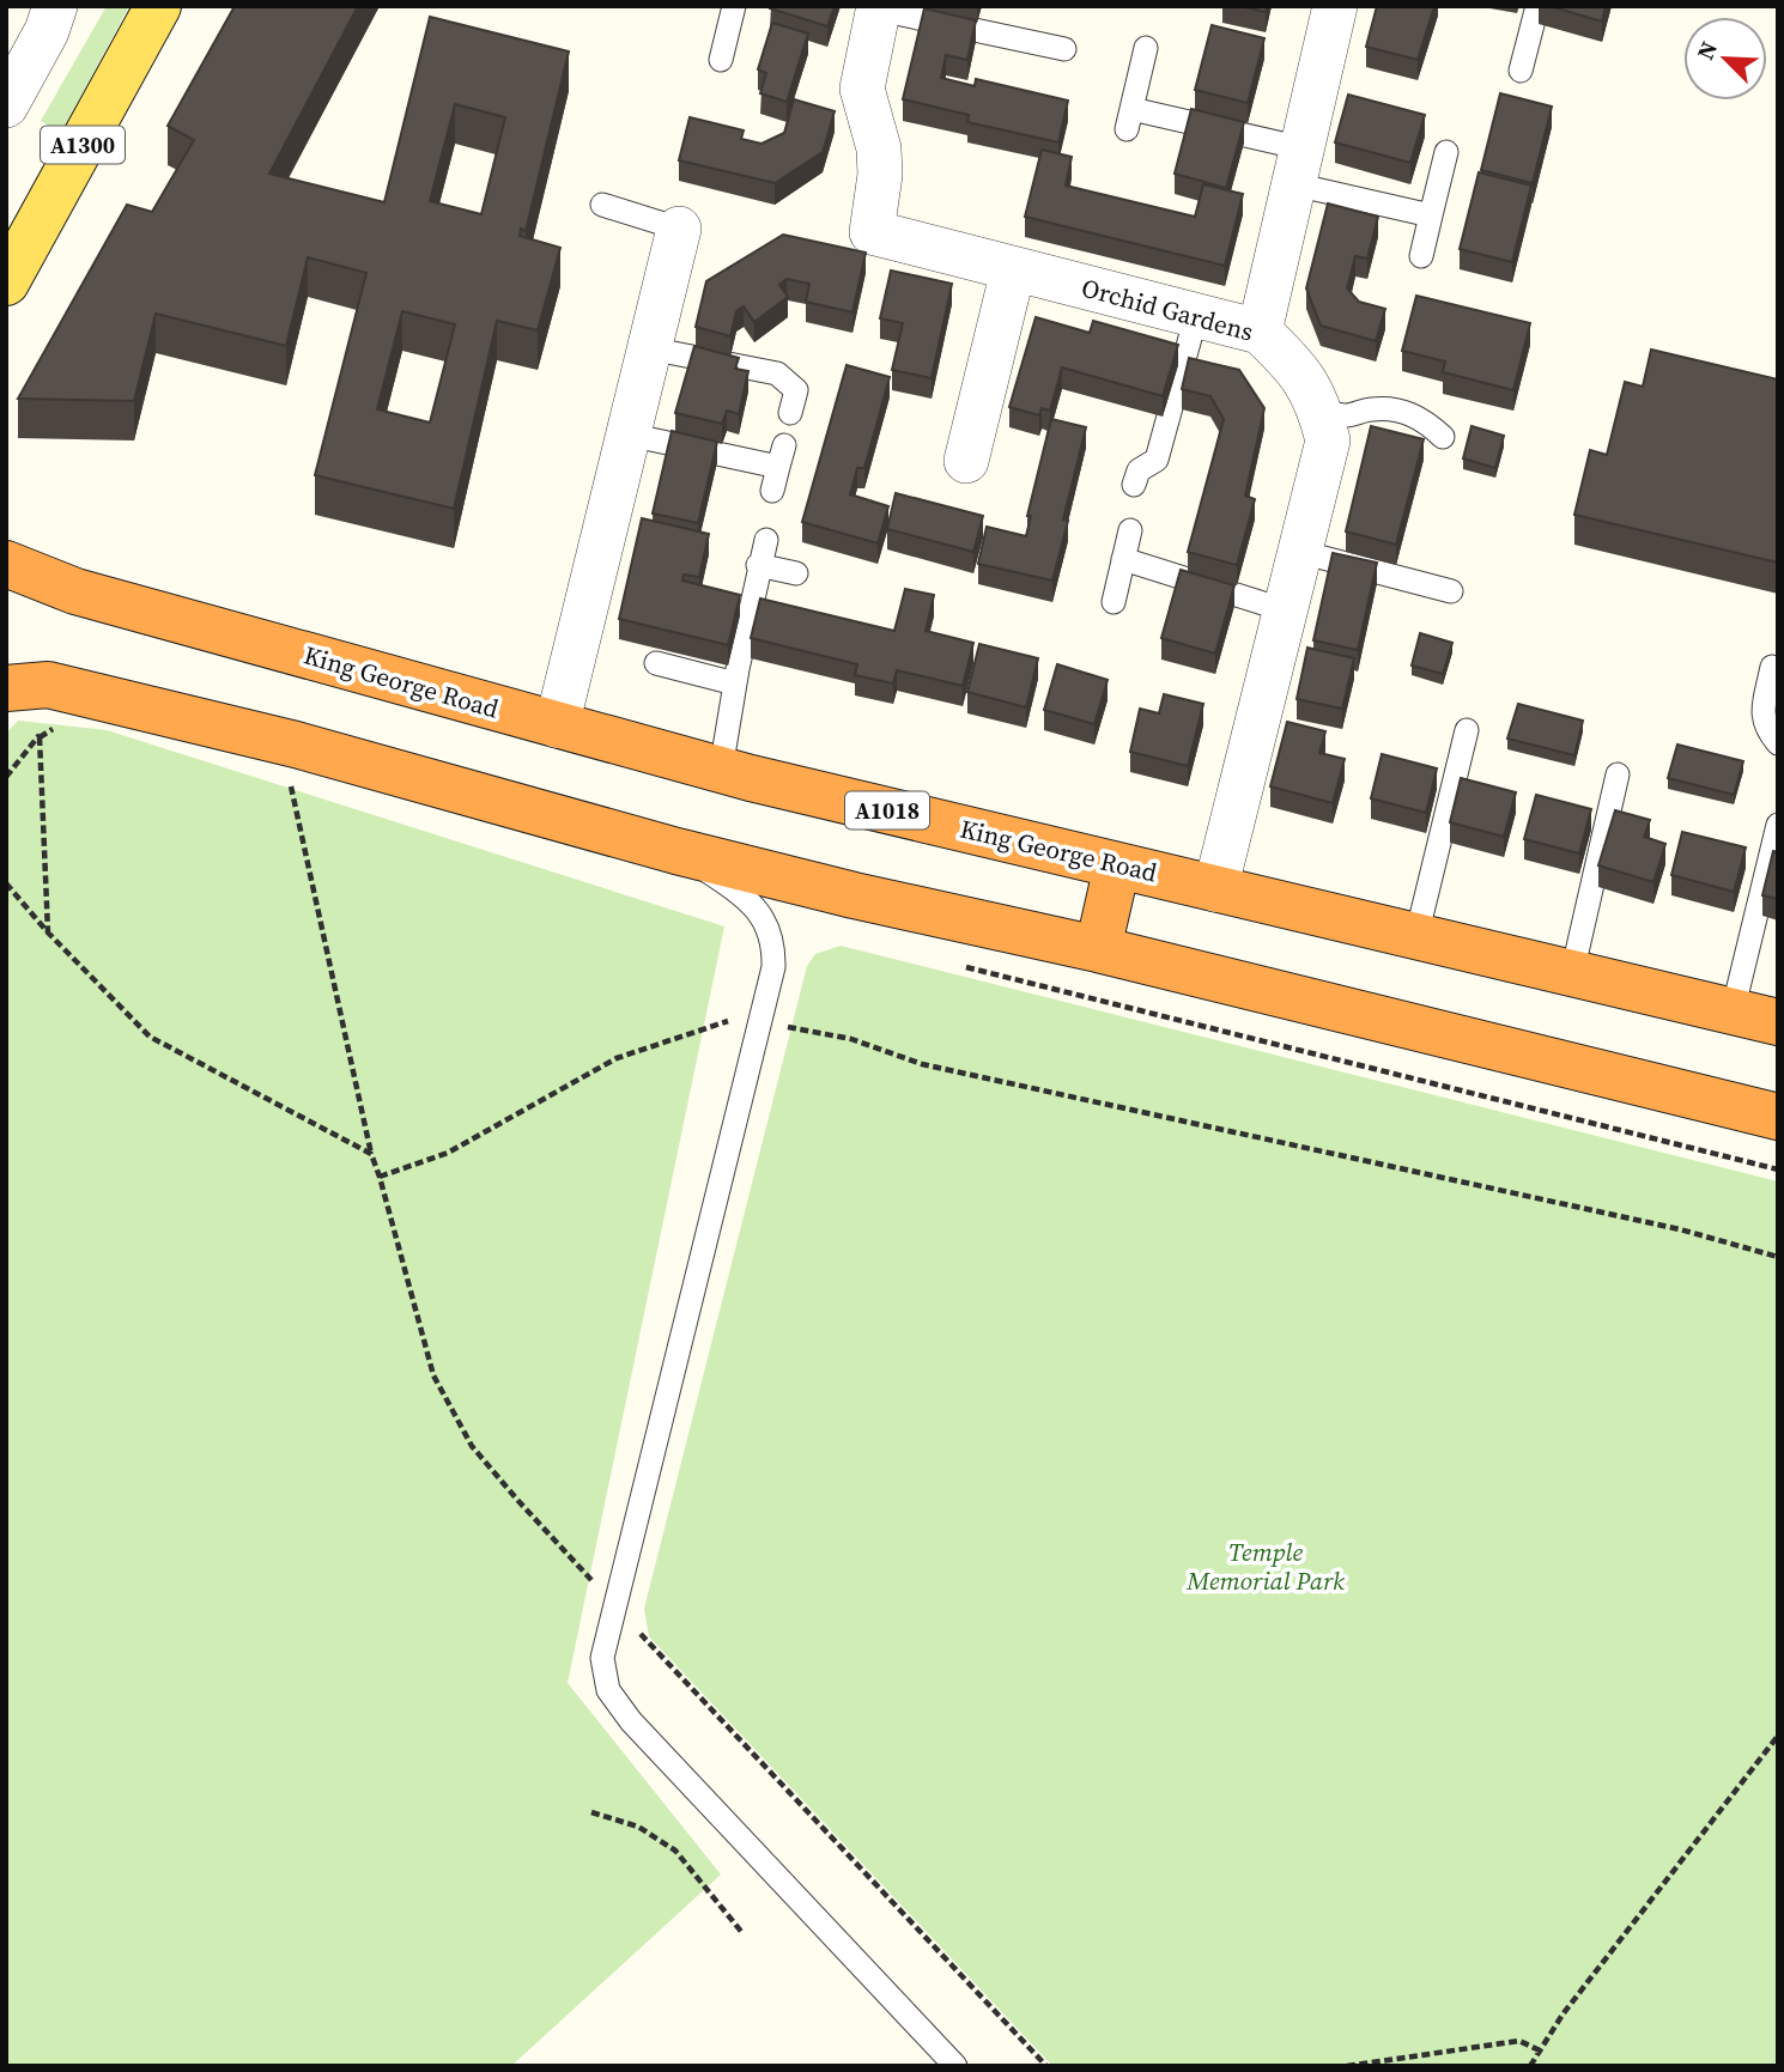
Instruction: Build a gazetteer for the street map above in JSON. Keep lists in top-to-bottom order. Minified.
{"streets":{"highway":["King George Road","A1018"],"main road":["A1300"],"street":["Orchid Gardens"]},"crossings":[["Orchid Gardens","King George Road"]],"parks":["Temple Memorial Park"],"north":"top left"}
